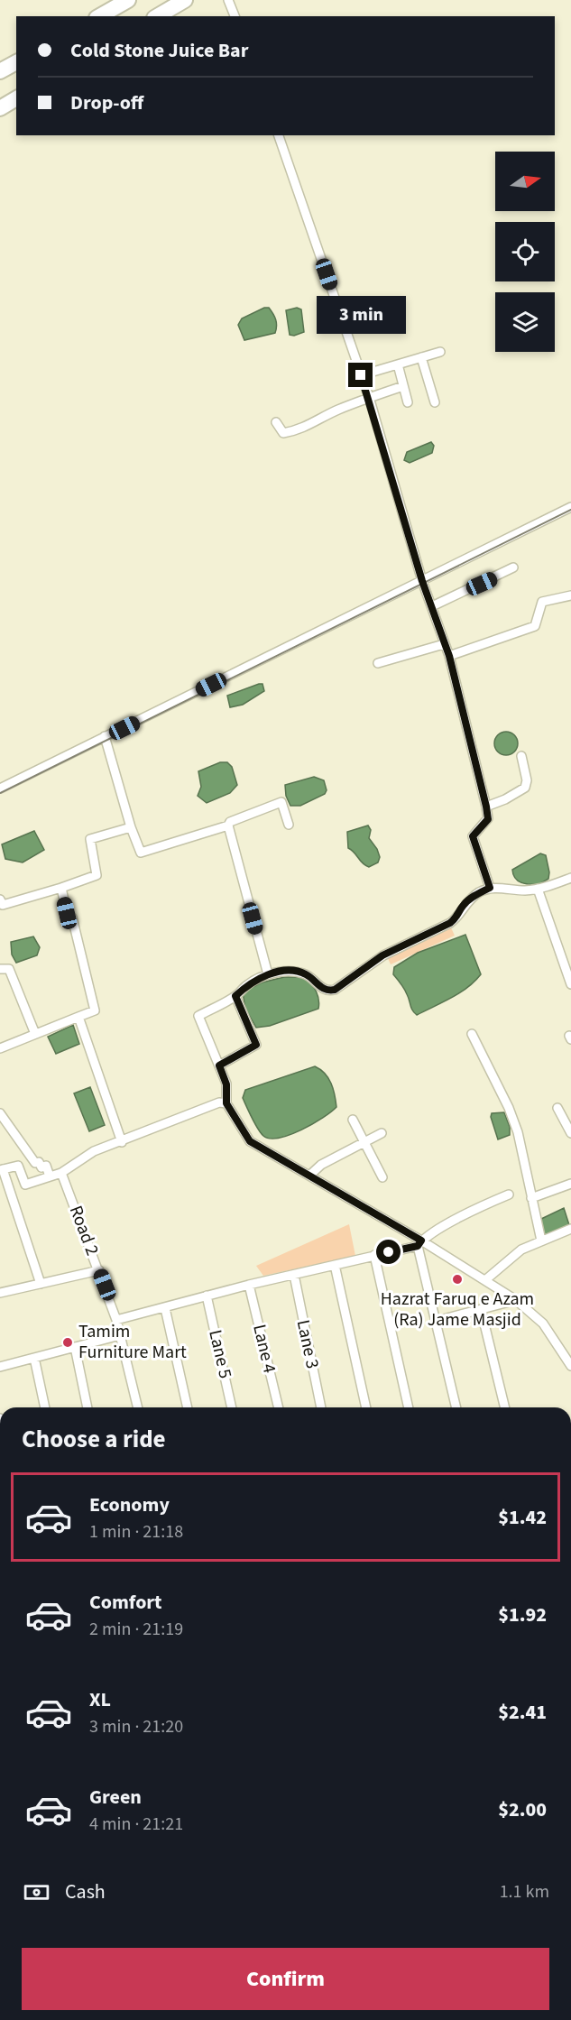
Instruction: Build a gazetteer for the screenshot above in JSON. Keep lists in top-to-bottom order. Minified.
{"streets":{"street":["Road 2","Lane 3","Lane 4","Lane 5"]},"places":["Hazrat Faruq e Azam (Ra) Jame Masjid","Tamim Furniture Mart"],"north":"right","page":{"banner":["Cold Stone Juice Bar","Drop-off"],"bubble":"3 min","heading":"Choose a ride","list":[{"name":"Economy","note":"1 min · 21:18","value":"$1.42"},{"name":"Comfort","note":"2 min · 21:19","value":"$1.92"},{"name":"XL","note":"3 min · 21:20","value":"$2.41"},{"name":"Green","note":"4 min · 21:21","value":"$2.00"}],"pay":["Cash","1.1 km"],"buttons":"Confirm"}}
